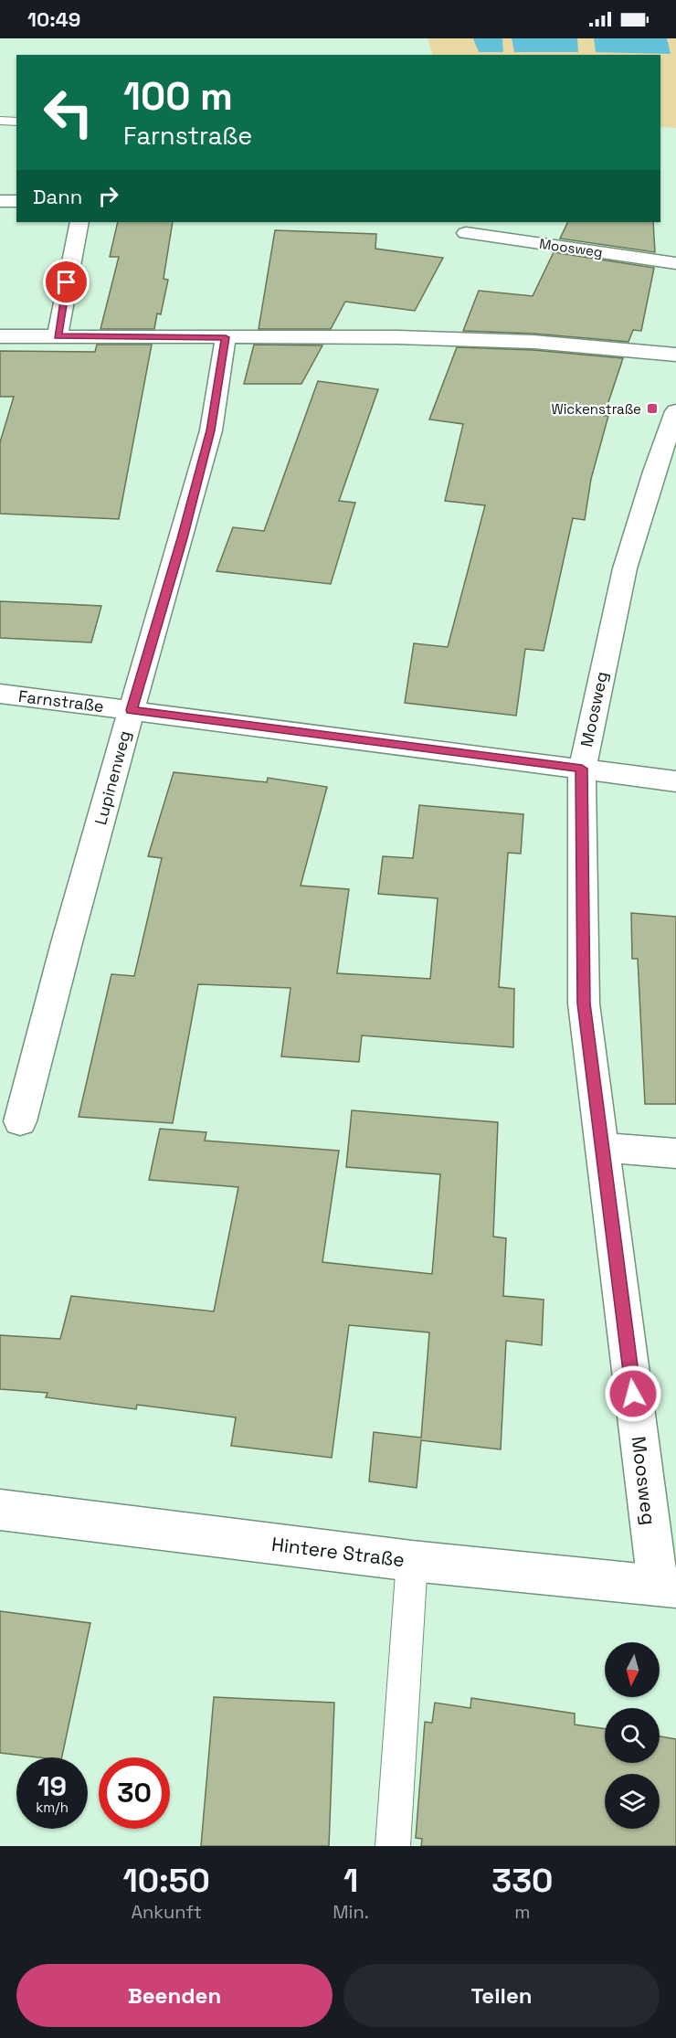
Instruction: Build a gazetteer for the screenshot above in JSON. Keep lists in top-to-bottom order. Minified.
{"streets":{"street":["Moosweg","Farnstraße","Lupinenweg","Hintere Straße"]},"crossings":[["Moosweg","Farnstraße"],["Moosweg","Hintere Straße"],["Farnstraße","Lupinenweg"]],"places":{"transit":["Wickenstraße"]},"north":"bottom","page":{"status":"10:49","turn":["100 m","Farnstraße"],"then":"Dann","speed":"19 km/h","limit":"30","eta":["10:50","Ankunft","1","Min.","330","m"],"buttons":["Beenden","Teilen"]}}
